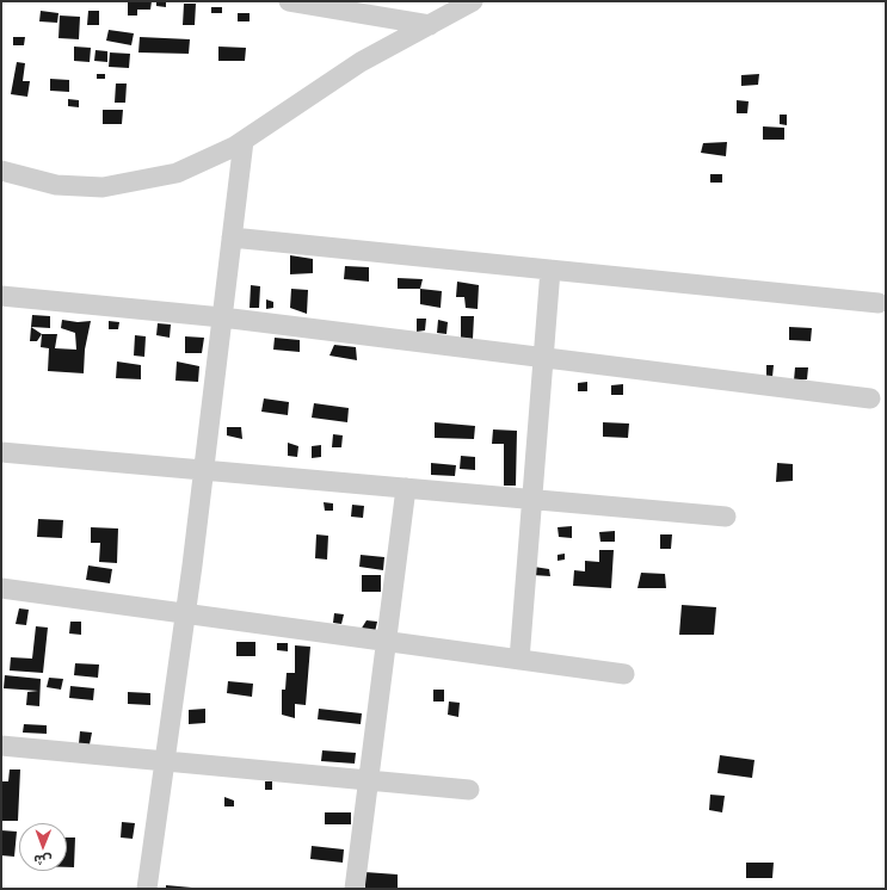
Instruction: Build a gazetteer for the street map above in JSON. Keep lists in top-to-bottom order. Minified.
{"north":"bottom"}
